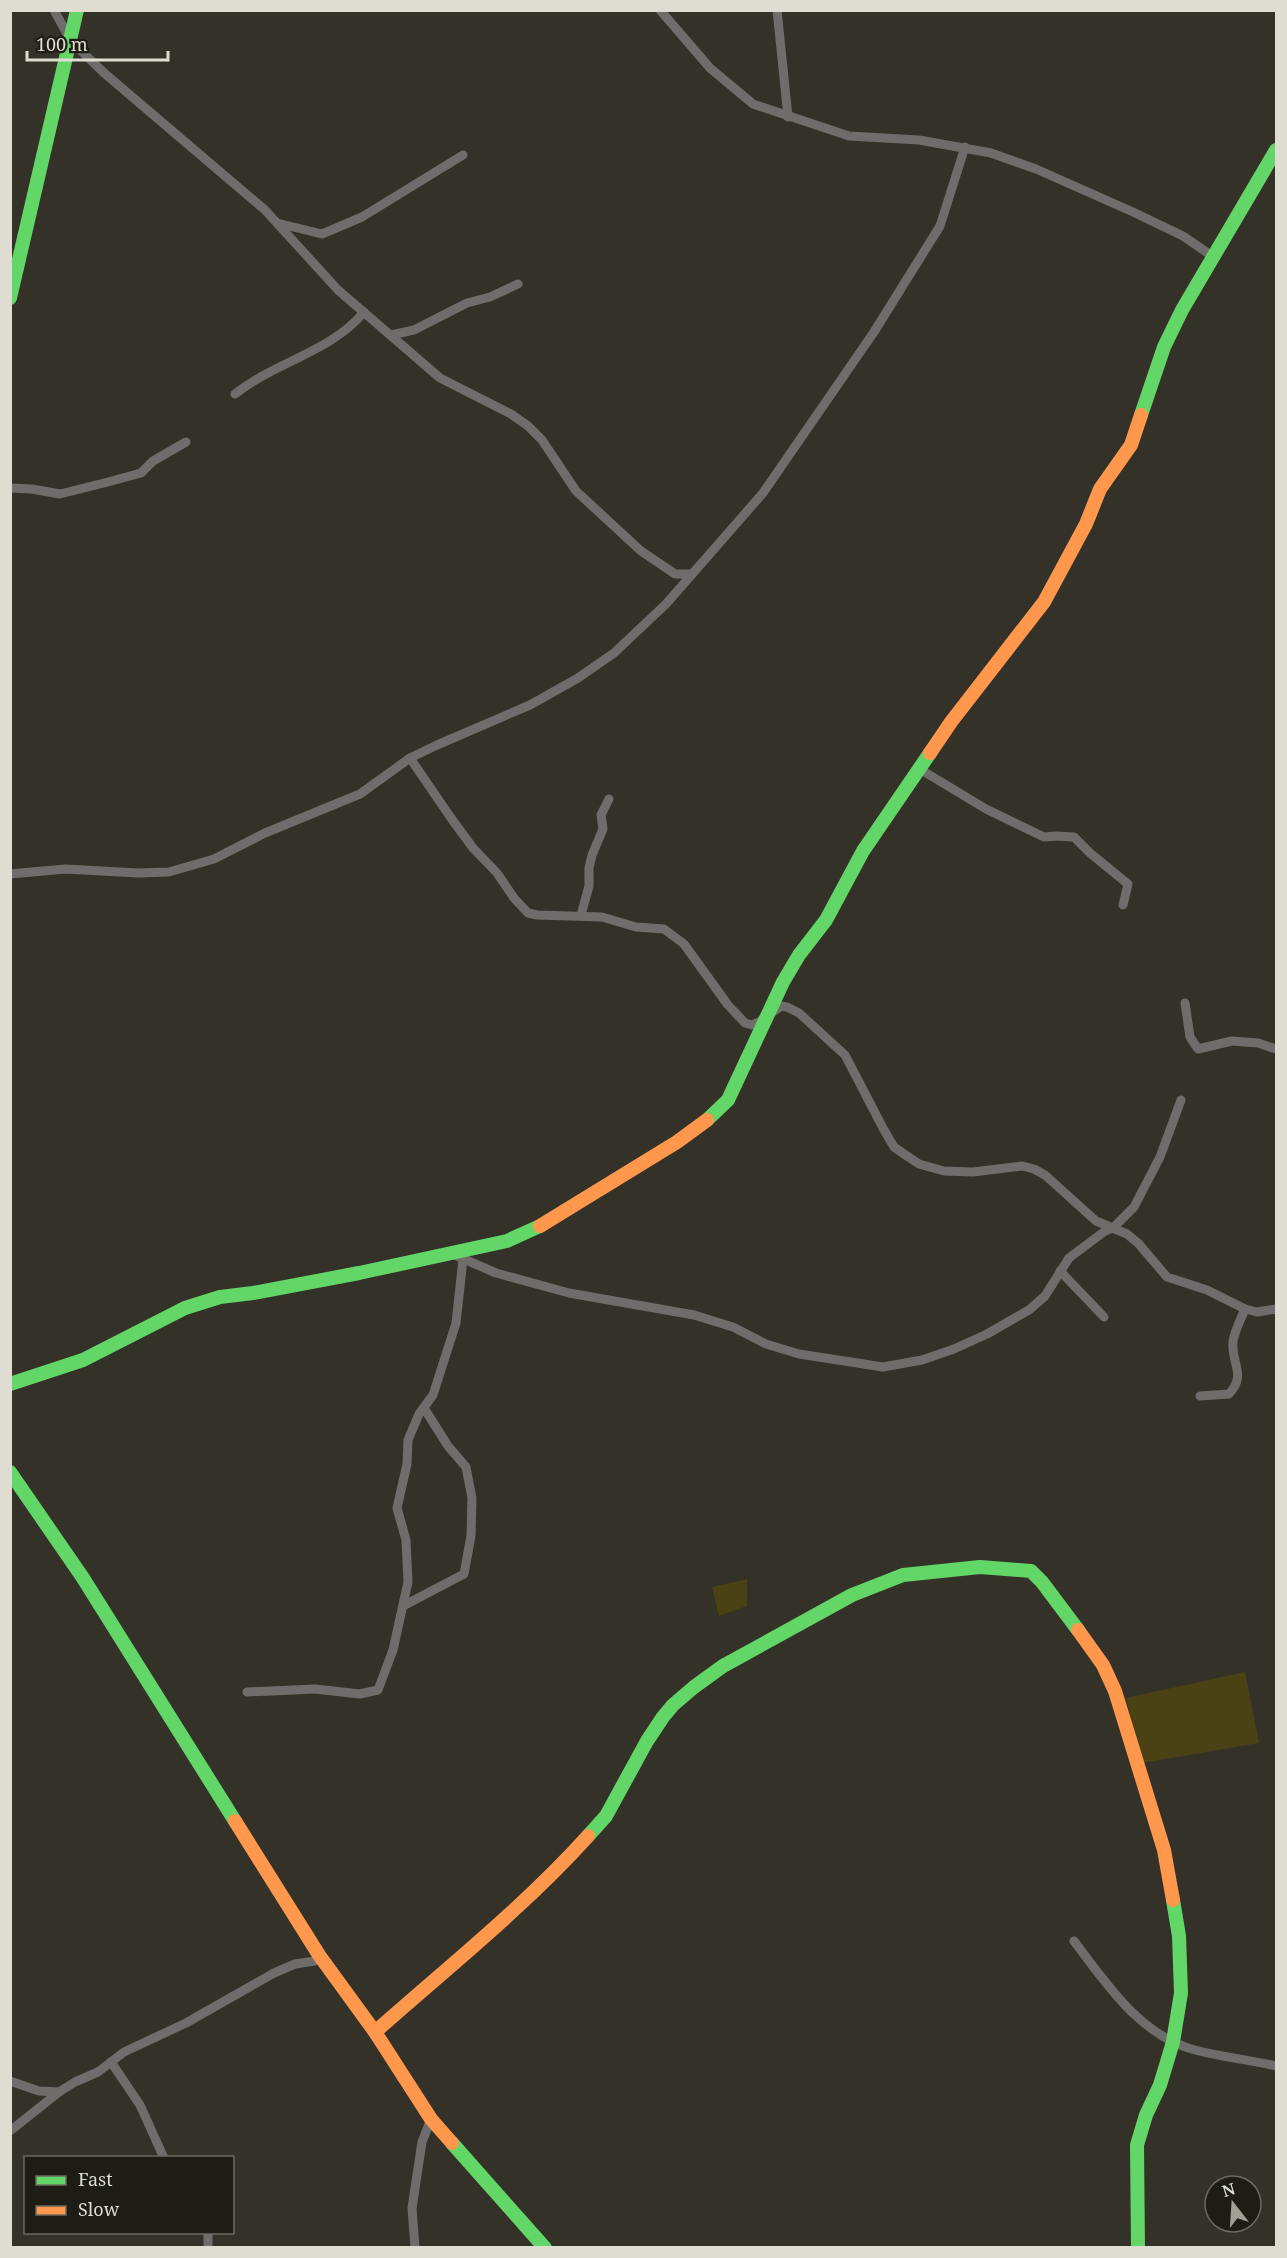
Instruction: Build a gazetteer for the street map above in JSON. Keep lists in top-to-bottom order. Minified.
{"legend":["Fast","Slow"],"scale_bar":"100 m","north":"top"}
